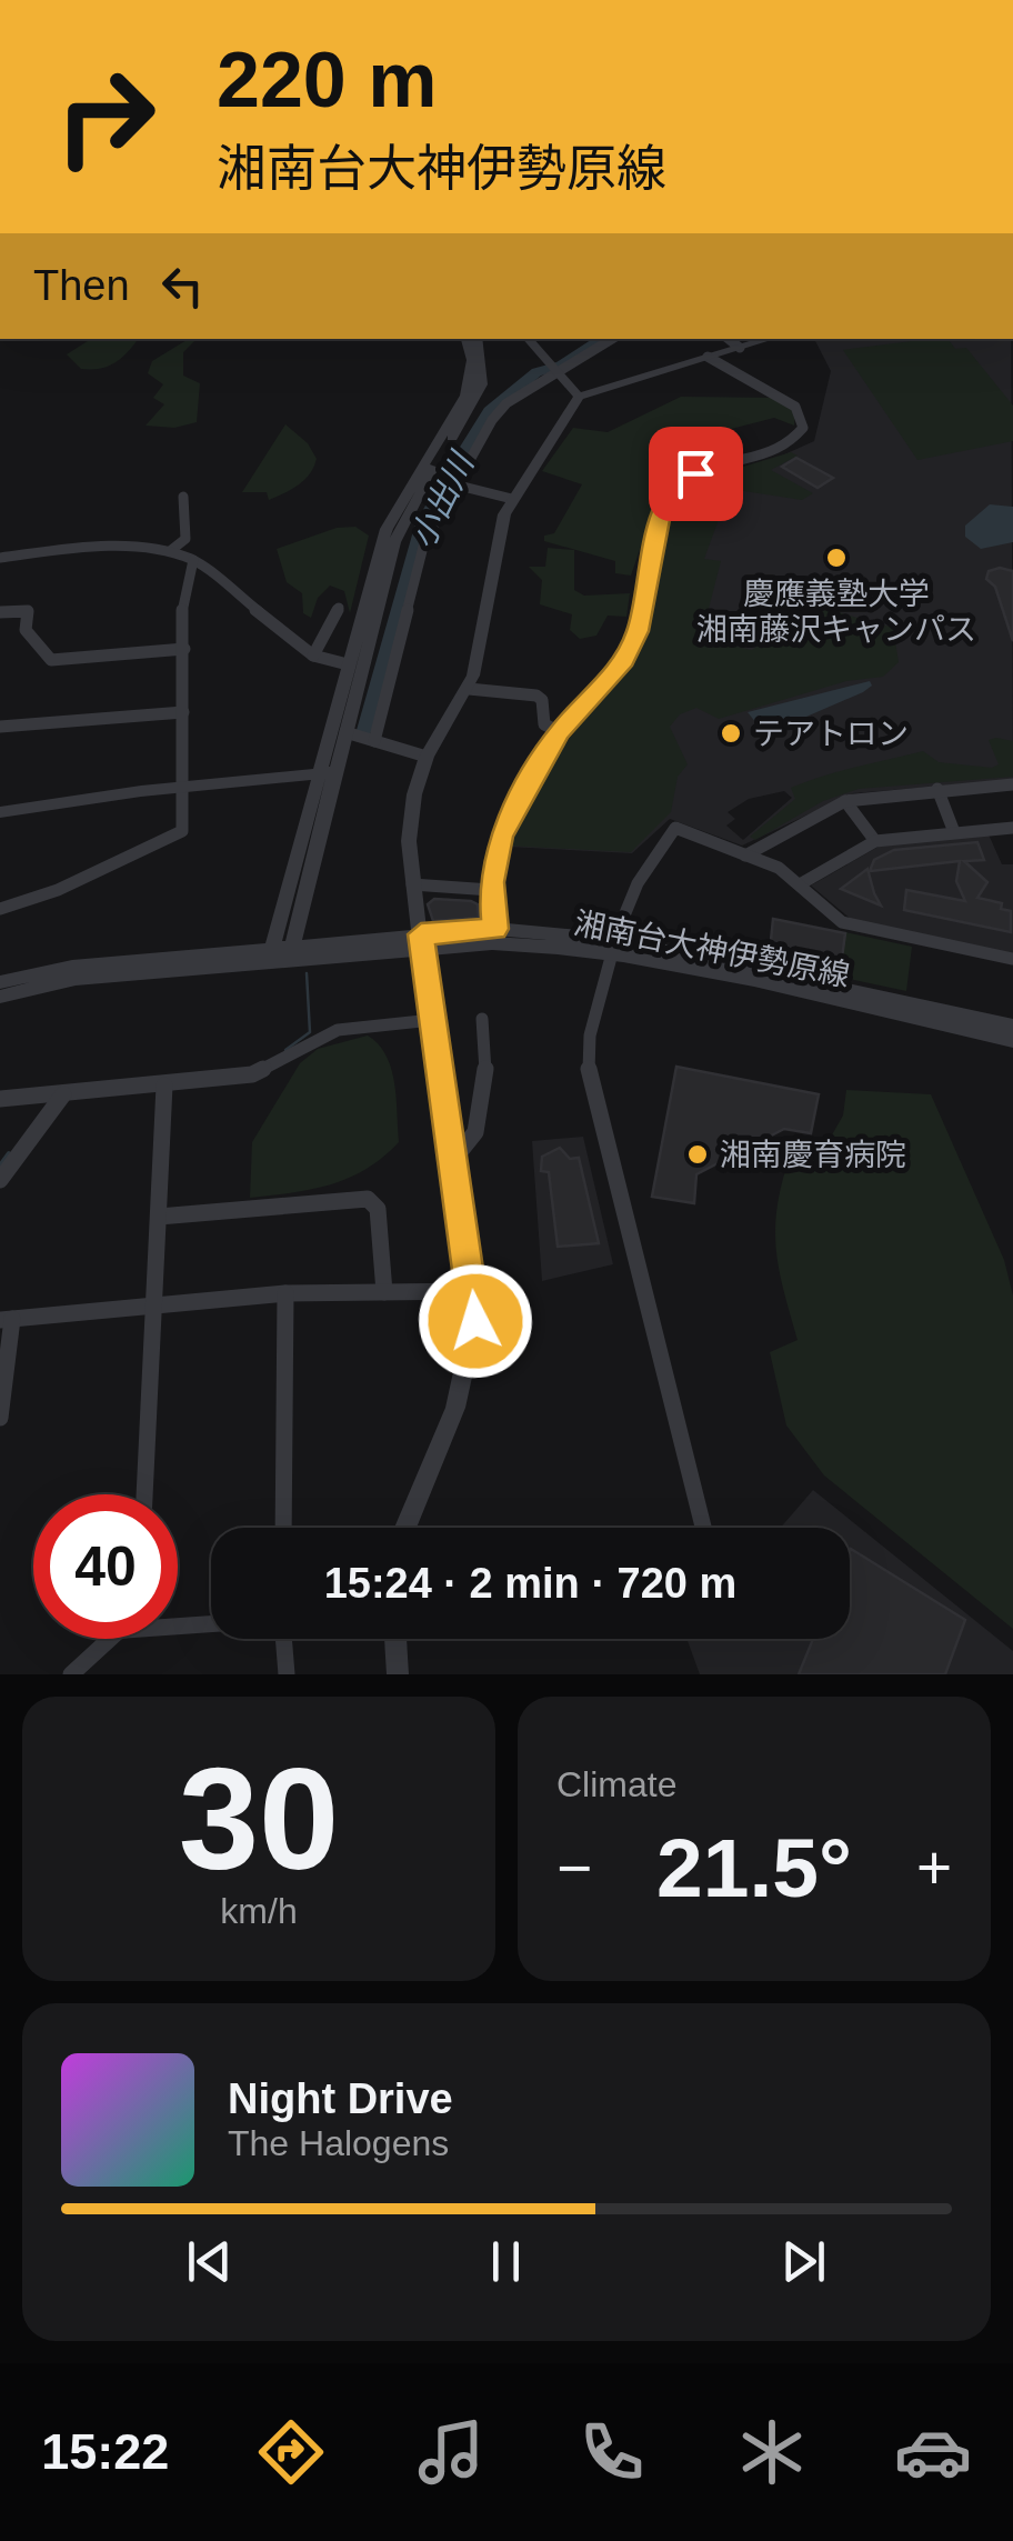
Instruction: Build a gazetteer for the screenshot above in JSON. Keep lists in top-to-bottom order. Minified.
{"streets":{"street":["湘南台大神伊勢原線"]},"water":["小出川"],"places":["慶應義塾大学 湘南藤沢キャンパス","テアトロン","湘南慶育病院"],"page":{"turn":["220 m","湘南台大神伊勢原線"],"then":"Then","limit":"40","trip":"15:24 · 2 min · 720 m","tile":[["30","km/h"],"Climate"],"heat":["−","21.5°","+"],"song":["Night Drive","The Halogens"],"tabs":"15:22"}}
